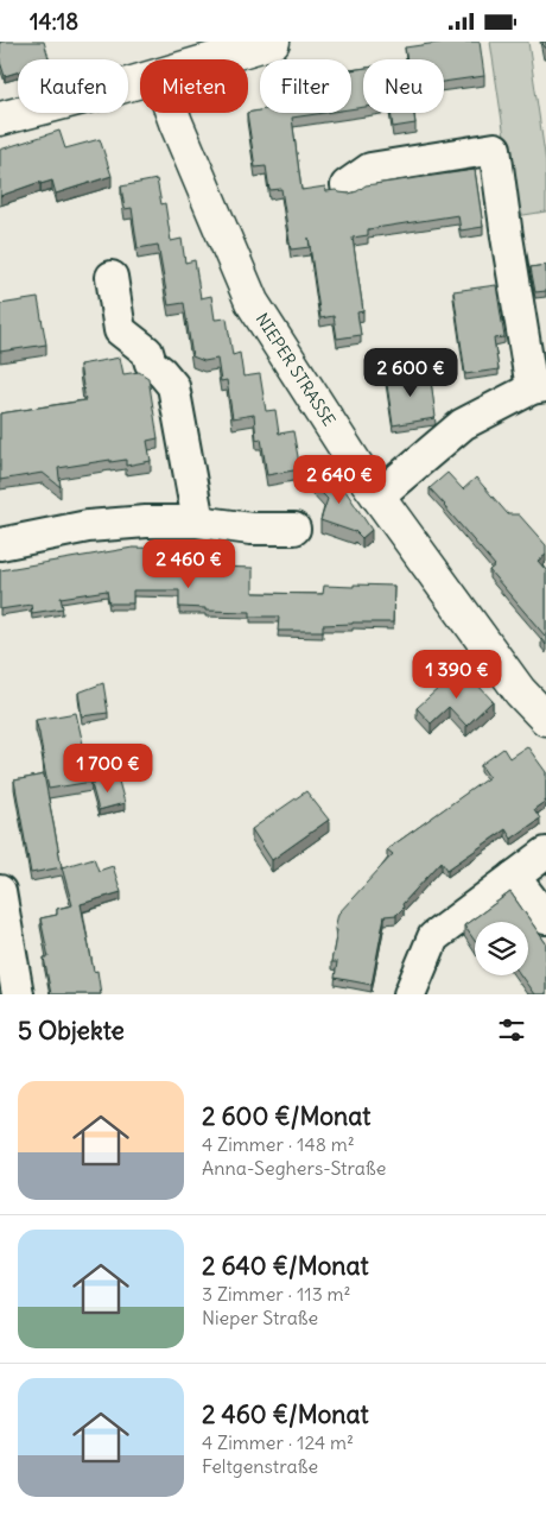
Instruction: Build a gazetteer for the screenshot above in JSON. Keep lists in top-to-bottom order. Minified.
{"streets":{"street":["NIEPER STRASSE"]},"page":{"status":"14:18","chip":["Kaufen","Mieten","Filter","Neu"],"price":["2 600 €","2 640 €","2 460 €","1 390 €","1 700 €"],"heading":"5 Objekte","list":[{"name":"2 600 €/Monat","note":"4 Zimmer · 148 m² · Anna-Seghers-Straße"},{"name":"2 640 €/Monat","note":"3 Zimmer · 113 m² · Nieper Straße"},{"name":"2 460 €/Monat","note":"4 Zimmer · 124 m² · Feltgenstraße"}]}}
